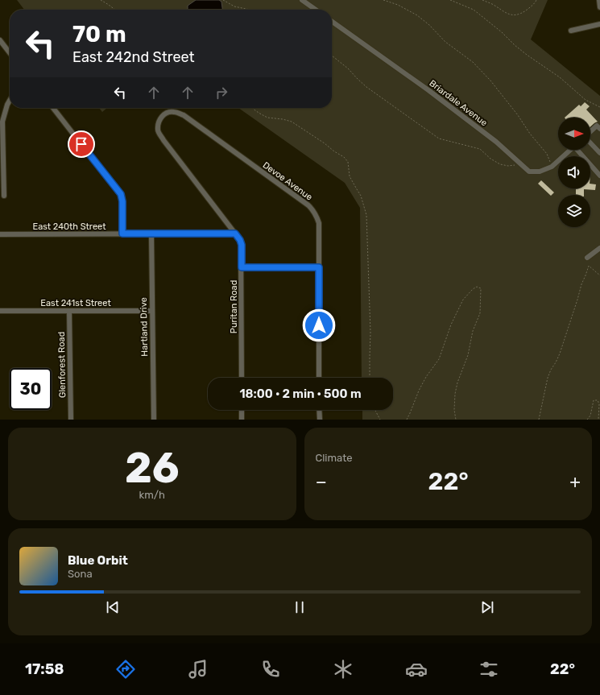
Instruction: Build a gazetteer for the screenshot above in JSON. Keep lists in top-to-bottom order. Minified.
{"streets":{"street":["Briardale Avenue","Devoe Avenue","East 240th Street","East 241st Street","Puritan Road","Hartland Drive","Glenforest Road"]},"crossings":[["Devoe Avenue","Puritan Road"],["East 240th Street","Puritan Road"],["East 240th Street","Hartland Drive"],["East 241st Street","Hartland Drive"],["East 241st Street","Glenforest Road"]],"north":"right","page":{"turn":["70 m","East 242nd Street"],"limit":"30","trip":"18:00 · 2 min · 500 m","tile":[["26","km/h"],"Climate"],"heat":["−","22°","+"],"song":["Blue Orbit","Sona"],"tabs":["17:58","22°"]}}
